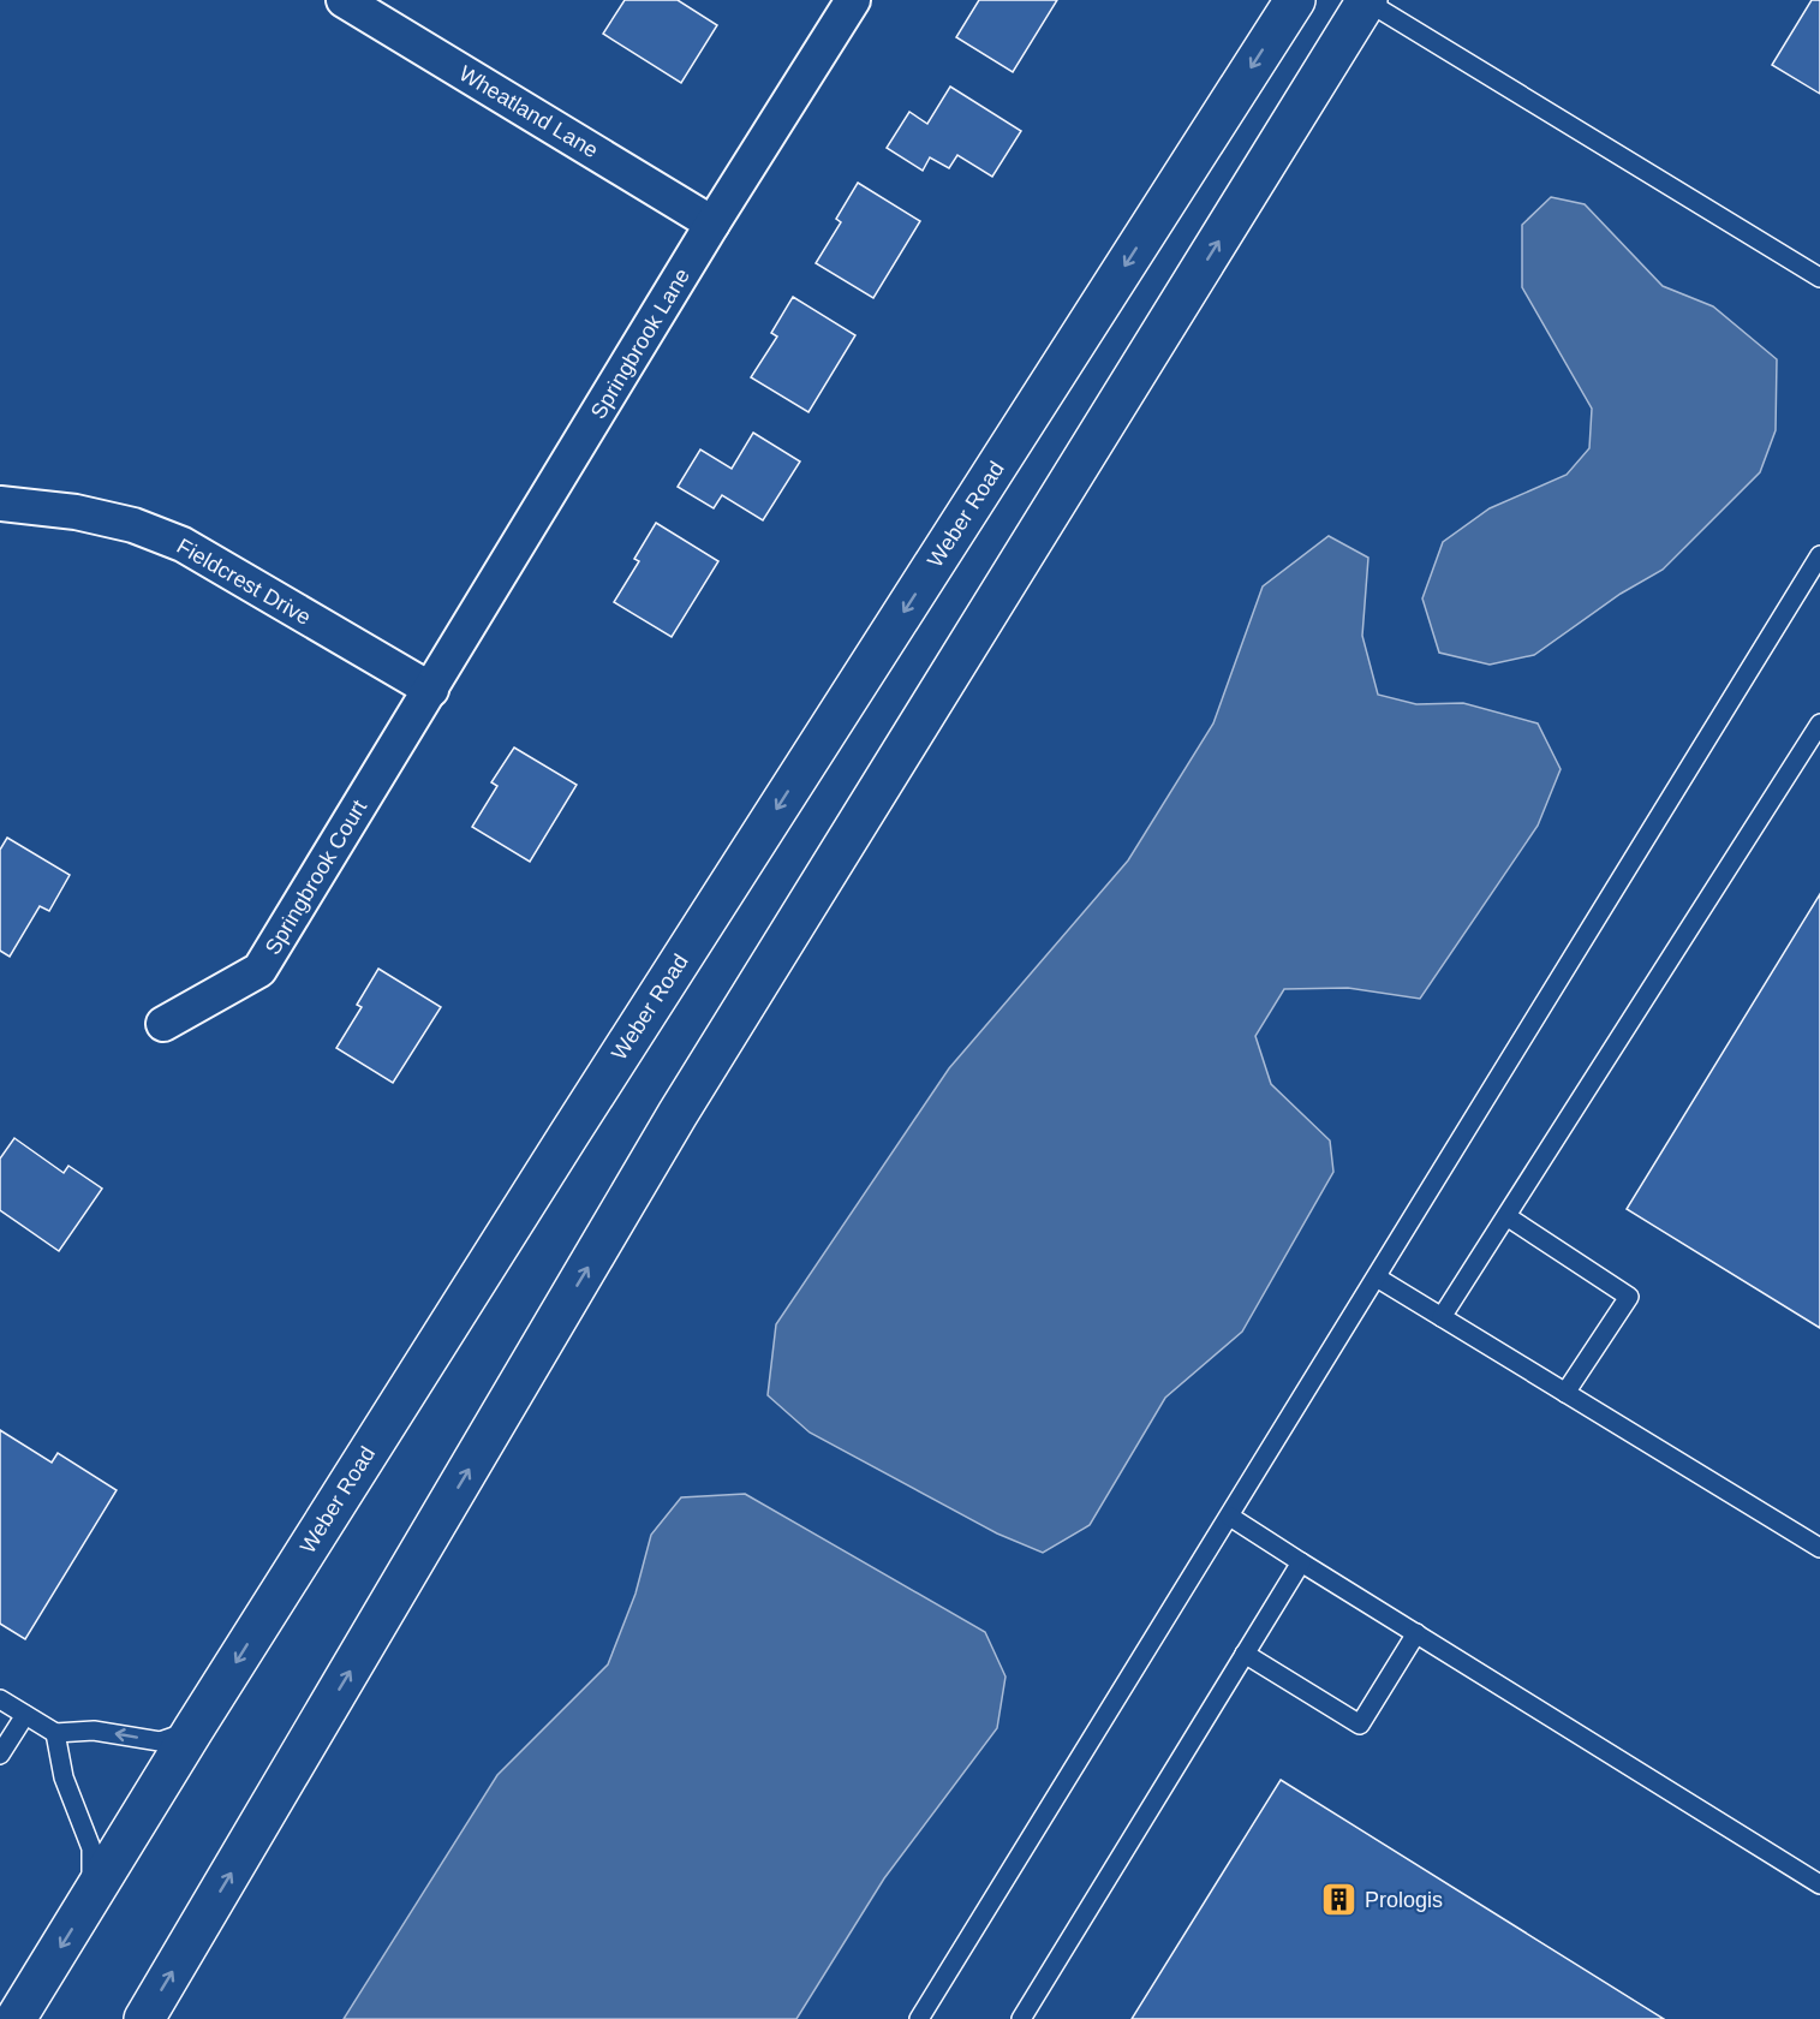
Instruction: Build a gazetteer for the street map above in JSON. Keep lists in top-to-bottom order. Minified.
{"streets":{"main road":["Weber Road"],"street":["Wheatland Lane","Springbrook Lane","Fieldcrest Drive","Springbrook Court"]},"crossings":[["Wheatland Lane","Springbrook Lane"],["Springbrook Lane","Fieldcrest Drive"],["Springbrook Lane","Springbrook Court"],["Fieldcrest Drive","Springbrook Court"]],"places":{"building":["Prologis"]}}
